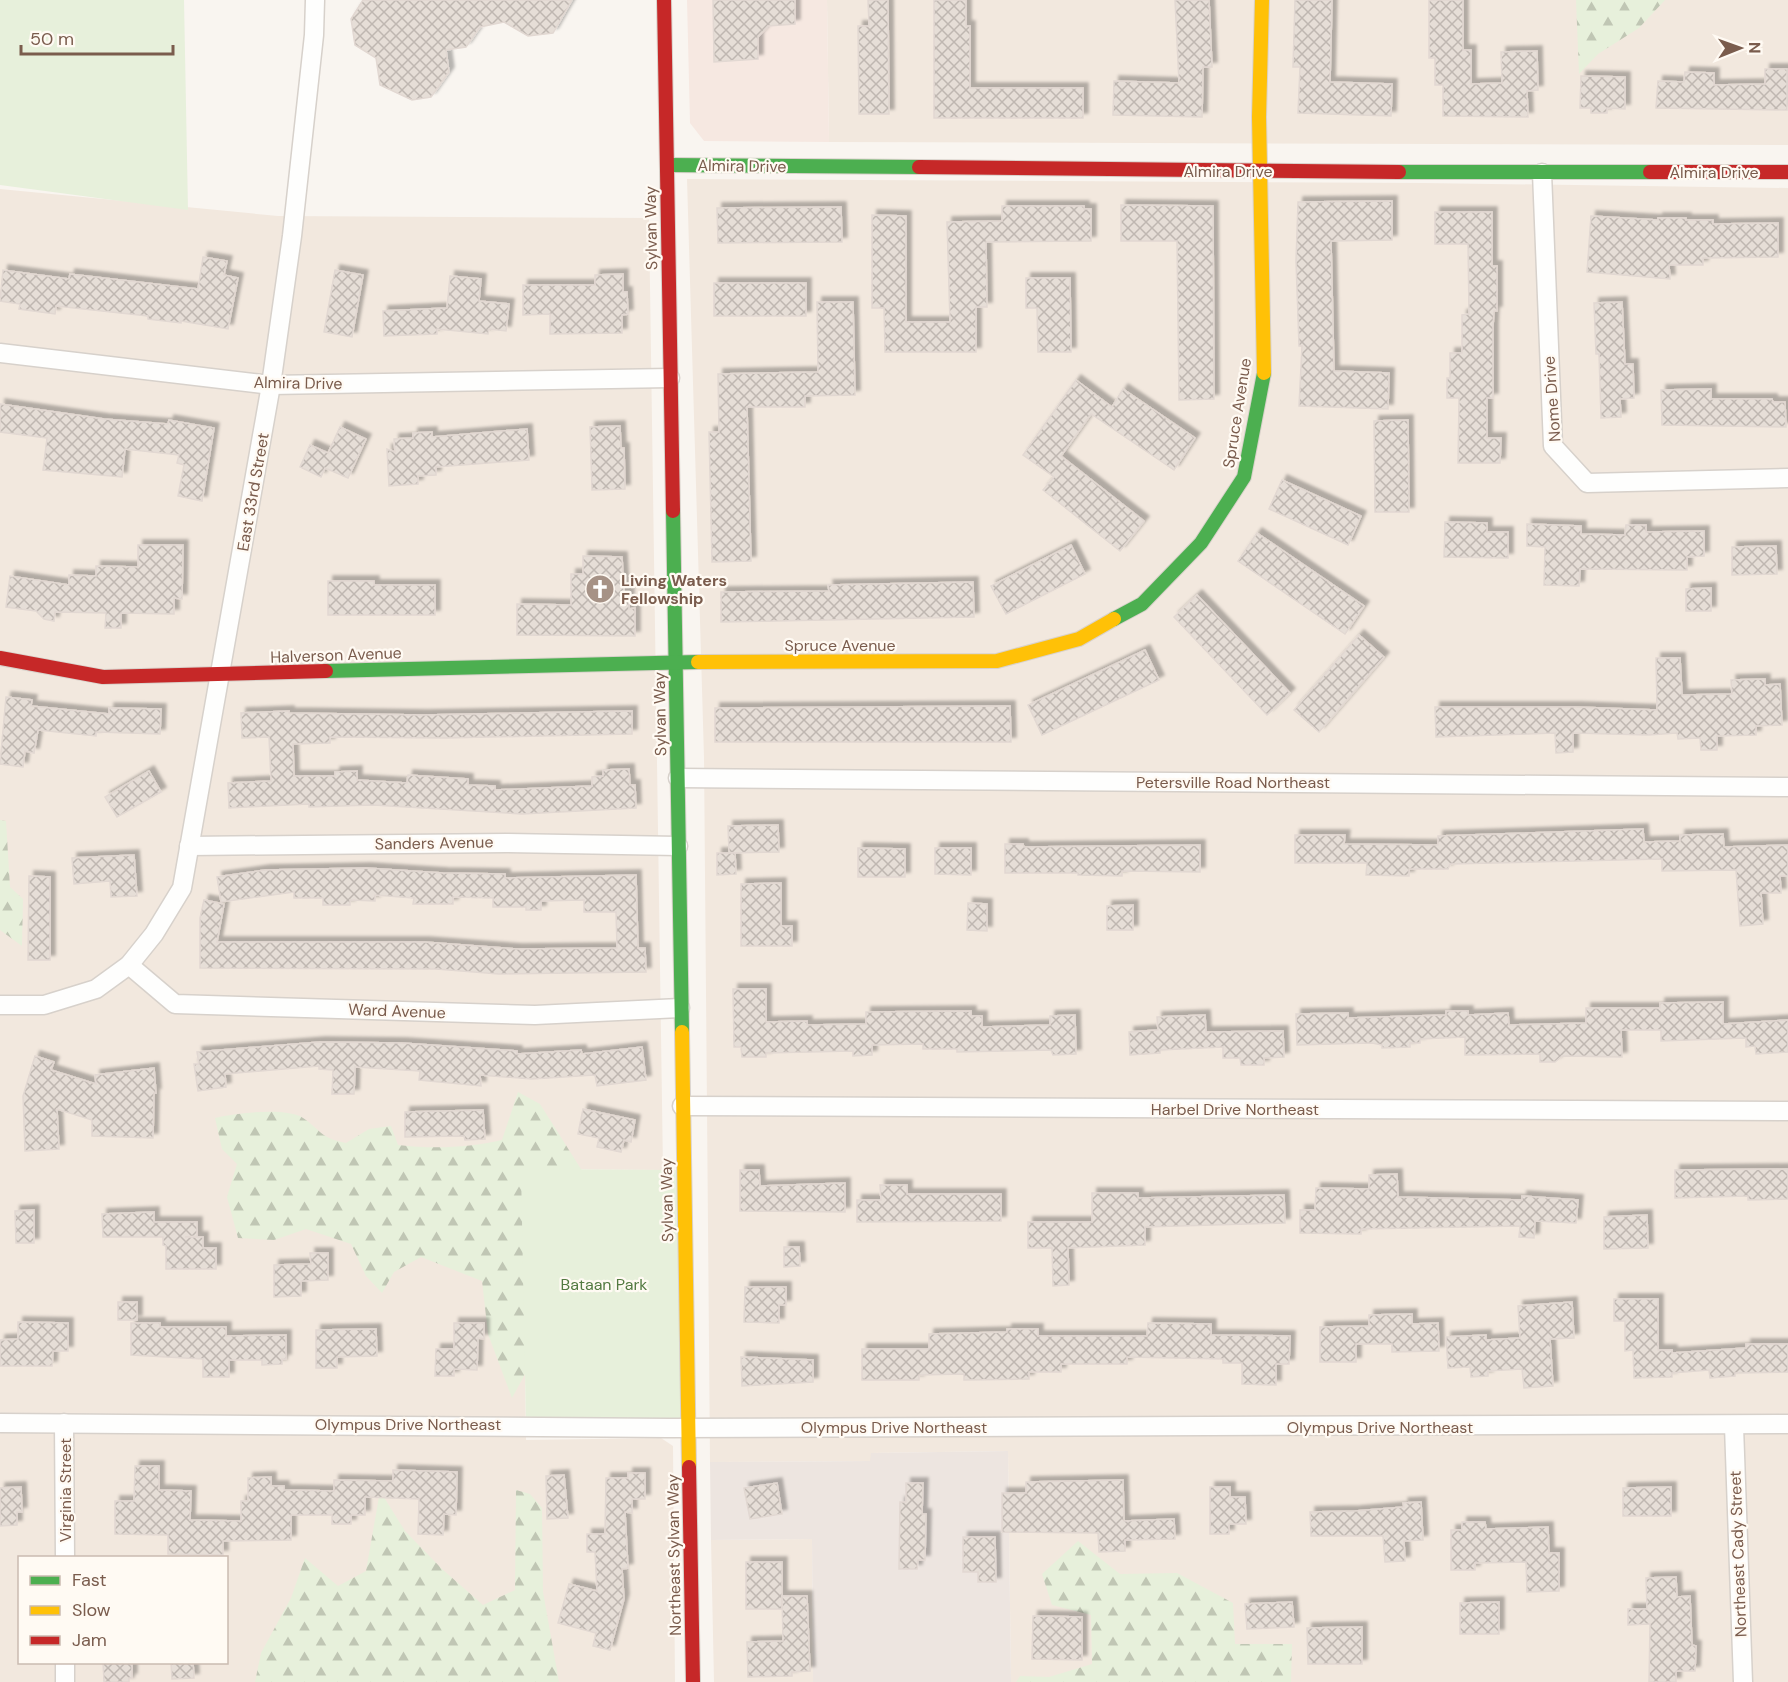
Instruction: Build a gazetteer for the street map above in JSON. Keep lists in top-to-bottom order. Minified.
{"streets":{"street":["Almira Drive","Sylvan Way","Nome Drive","Spruce Avenue","East 33rd Street","Halverson Avenue","Petersville Road Northeast","Sanders Avenue","Ward Avenue","Harbel Drive Northeast","Olympus Drive Northeast","Virginia Street","Northeast Cady Street","Northeast Sylvan Way"]},"crossings":[["Almira Drive","Sylvan Way"],["Almira Drive","Nome Drive"],["Almira Drive","Spruce Avenue"],["Almira Drive","East 33rd Street"],["Sylvan Way","Spruce Avenue"],["Sylvan Way","Halverson Avenue"],["Sylvan Way","Petersville Road Northeast"],["Sylvan Way","Sanders Avenue"],["Sylvan Way","Ward Avenue"],["Sylvan Way","Harbel Drive Northeast"],["Sylvan Way","Olympus Drive Northeast"],["Sylvan Way","Northeast Sylvan Way"],["Spruce Avenue","Halverson Avenue"],["East 33rd Street","Halverson Avenue"],["East 33rd Street","Sanders Avenue"],["East 33rd Street","Ward Avenue"],["Olympus Drive Northeast","Virginia Street"],["Olympus Drive Northeast","Northeast Cady Street"],["Olympus Drive Northeast","Northeast Sylvan Way"]],"parks":["Bataan Park"],"places":{"church":["Living Waters Fellowship"]},"legend":["Fast","Slow","Jam"],"scale_bar":"50 m","north":"right"}
